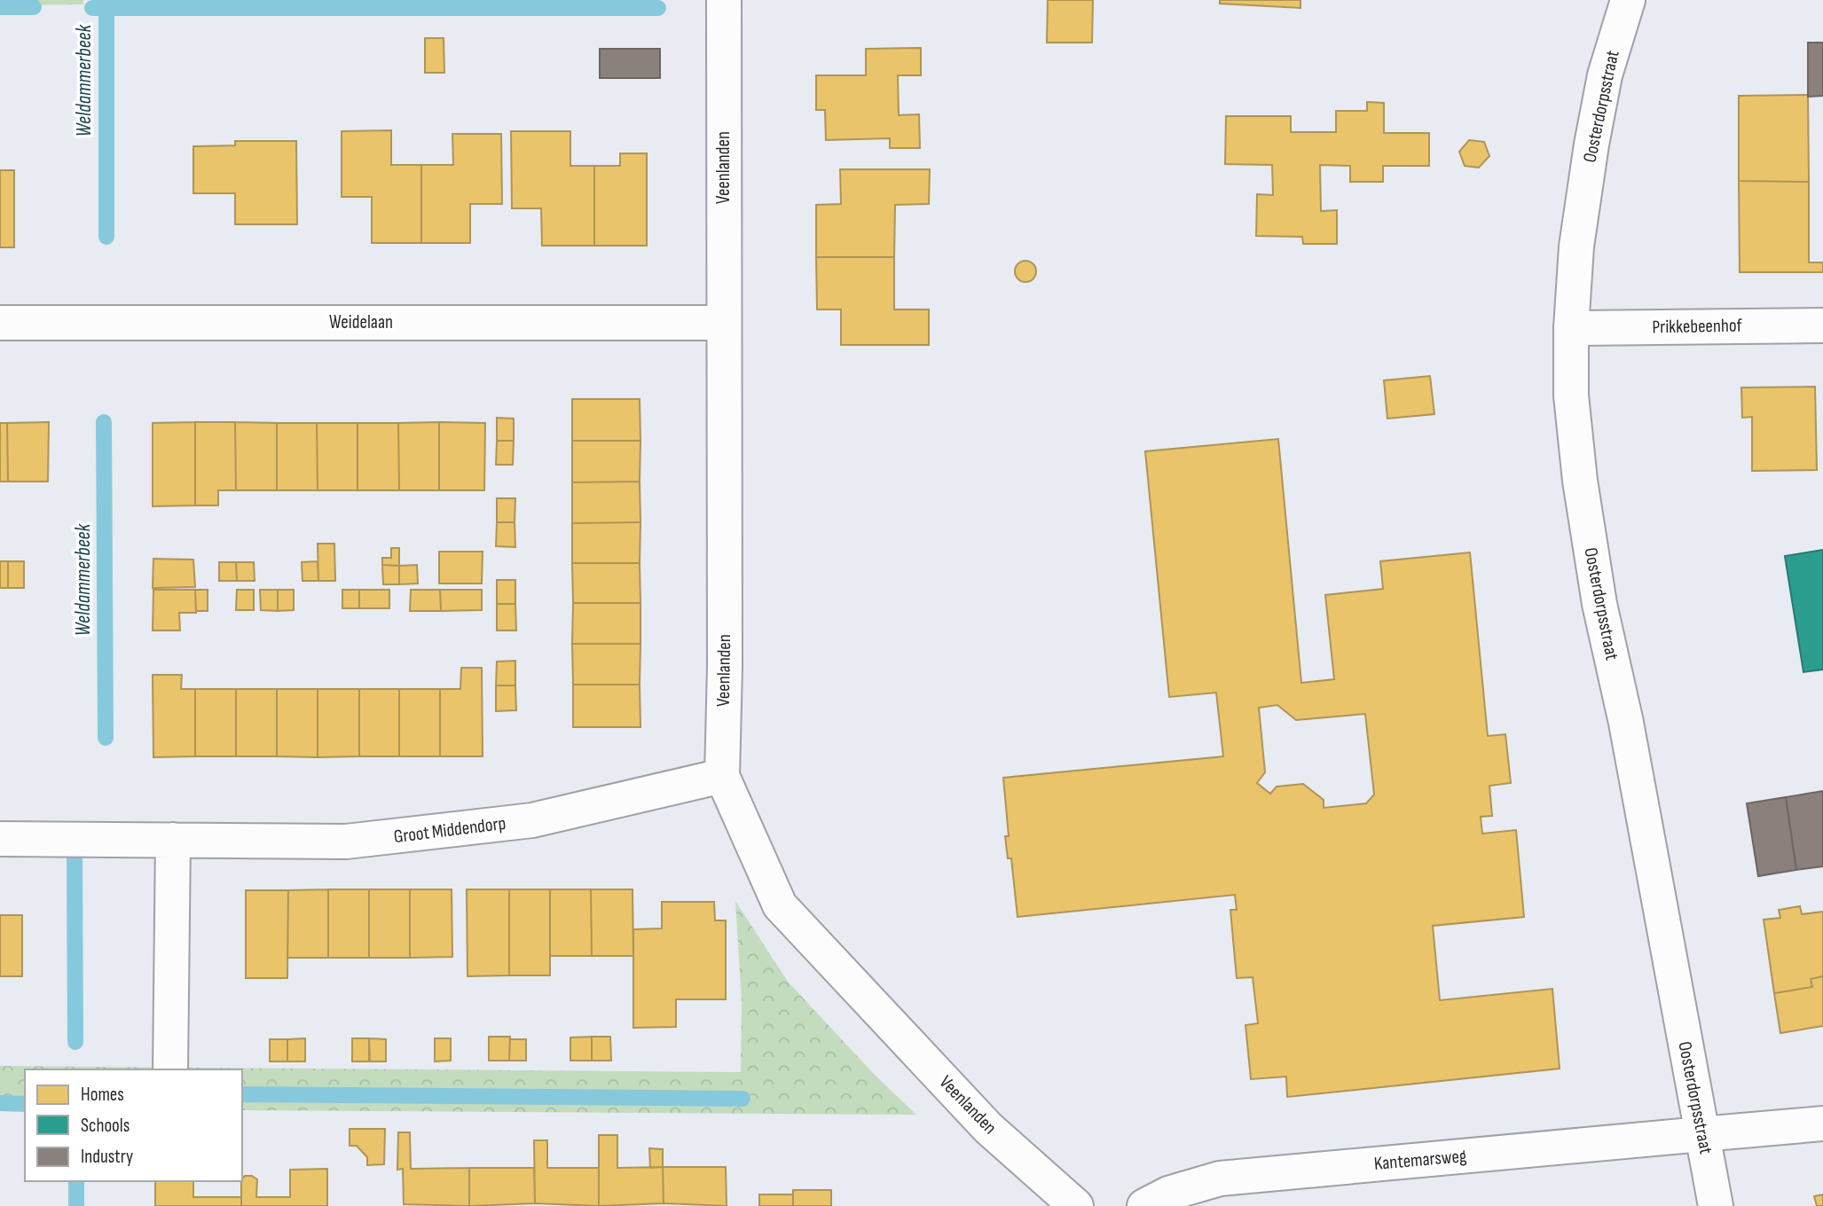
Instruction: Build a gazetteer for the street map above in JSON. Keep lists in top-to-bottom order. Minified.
{"streets":{"street":["Oosterdorpsstraat","Veenlanden","Weidelaan","Prikkebeenhof","Groot Middendorp","Kantemarsweg"]},"crossings":[["Oosterdorpsstraat","Prikkebeenhof"],["Oosterdorpsstraat","Kantemarsweg"],["Veenlanden","Weidelaan"],["Veenlanden","Groot Middendorp"]],"water":["Weldammerbeek"],"legend":["Homes","Schools","Industry"]}
